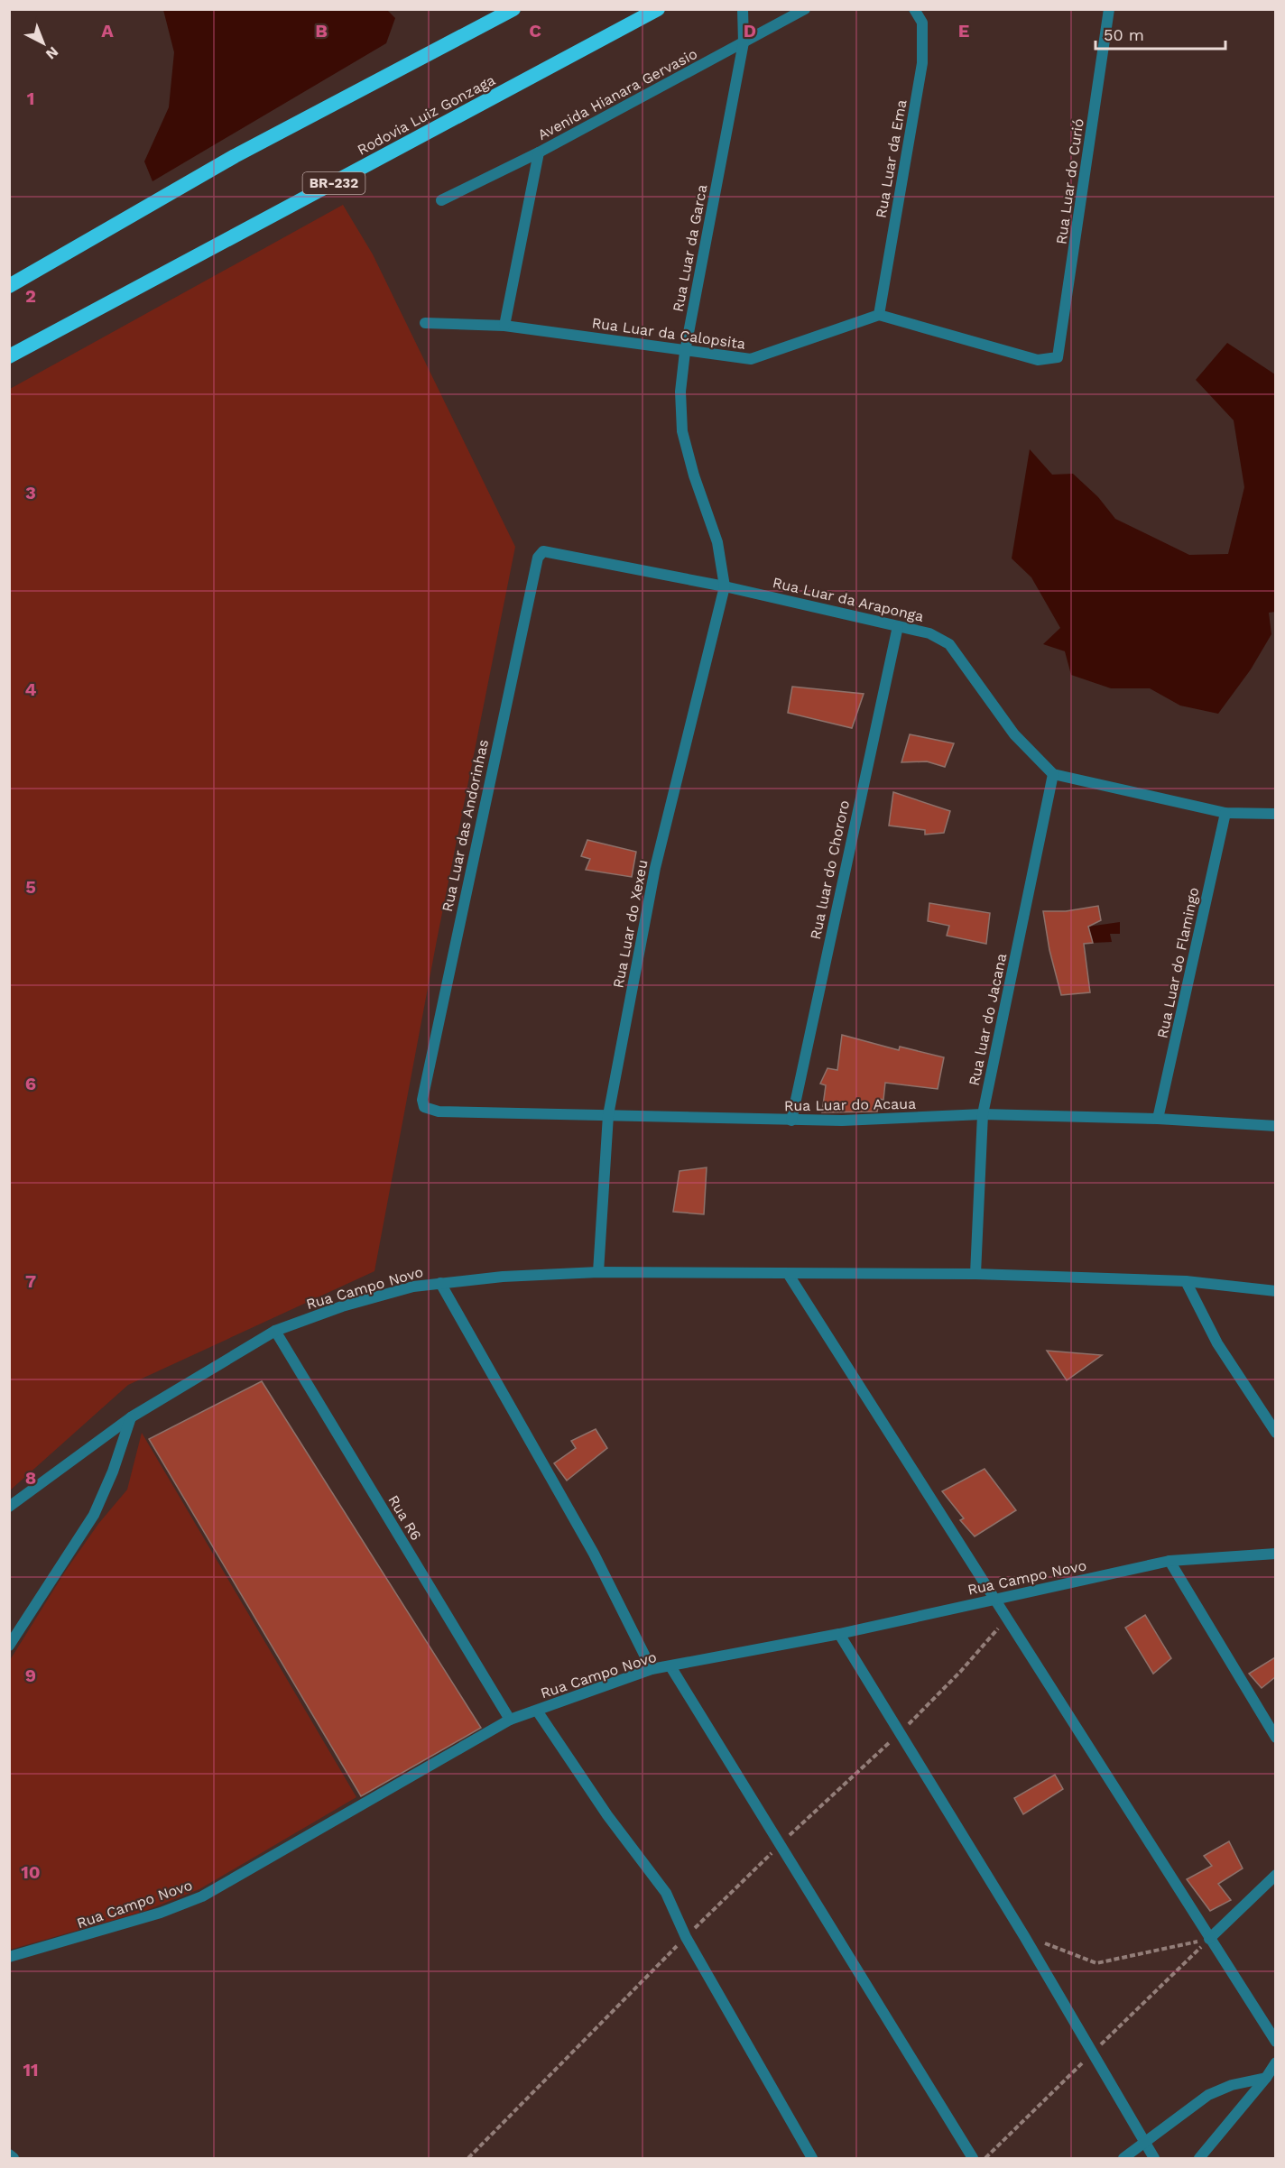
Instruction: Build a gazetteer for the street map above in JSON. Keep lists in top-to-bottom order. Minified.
{"streets":{"highway":["Rodovia Luiz Gonzaga","BR-232"],"street":["Avenida Hianara Gervasio","Rua Luar da Ema","Rua Luar do Curió","Rua Luar da Garca","Rua Luar da Calopsita","Rua Luar da Araponga","Rua Luar das Andorinhas","Rua luar do Chororo","Rua Luar do Xexeu","Rua Luar do Flamingo","Rua luar do Jacana","Rua Luar do Acaua","Rua Campo Novo","Rua R6"]},"crossings":[["Avenida Hianara Gervasio","Rua Luar da Garca"],["Rua Luar da Ema","Rua Luar do Curió"],["Rua Luar da Ema","Rua Luar da Calopsita"],["Rua Luar do Curió","Rua Luar da Calopsita"],["Rua Luar da Garca","Rua Luar da Calopsita"],["Rua Luar da Garca","Rua Luar da Araponga"],["Rua Luar da Garca","Rua Luar do Xexeu"],["Rua Luar da Araponga","Rua Luar das Andorinhas"],["Rua Luar da Araponga","Rua luar do Chororo"],["Rua Luar da Araponga","Rua Luar do Xexeu"],["Rua Luar da Araponga","Rua luar do Jacana"],["Rua Luar das Andorinhas","Rua Luar do Acaua"],["Rua luar do Chororo","Rua Luar do Acaua"],["Rua Luar do Xexeu","Rua Luar do Acaua"],["Rua Luar do Xexeu","Rua Campo Novo"],["Rua Luar do Flamingo","Rua Luar do Acaua"],["Rua luar do Jacana","Rua Luar do Acaua"],["Rua luar do Jacana","Rua Campo Novo"],["Rua Campo Novo","Rua R6"]],"scale_bar":"50 m","north":"bottom right","grid":{"columns":["A","B","C","D","E"],"rows":["1","2","3","4","5","6","7","8","9","10","11"]}}
